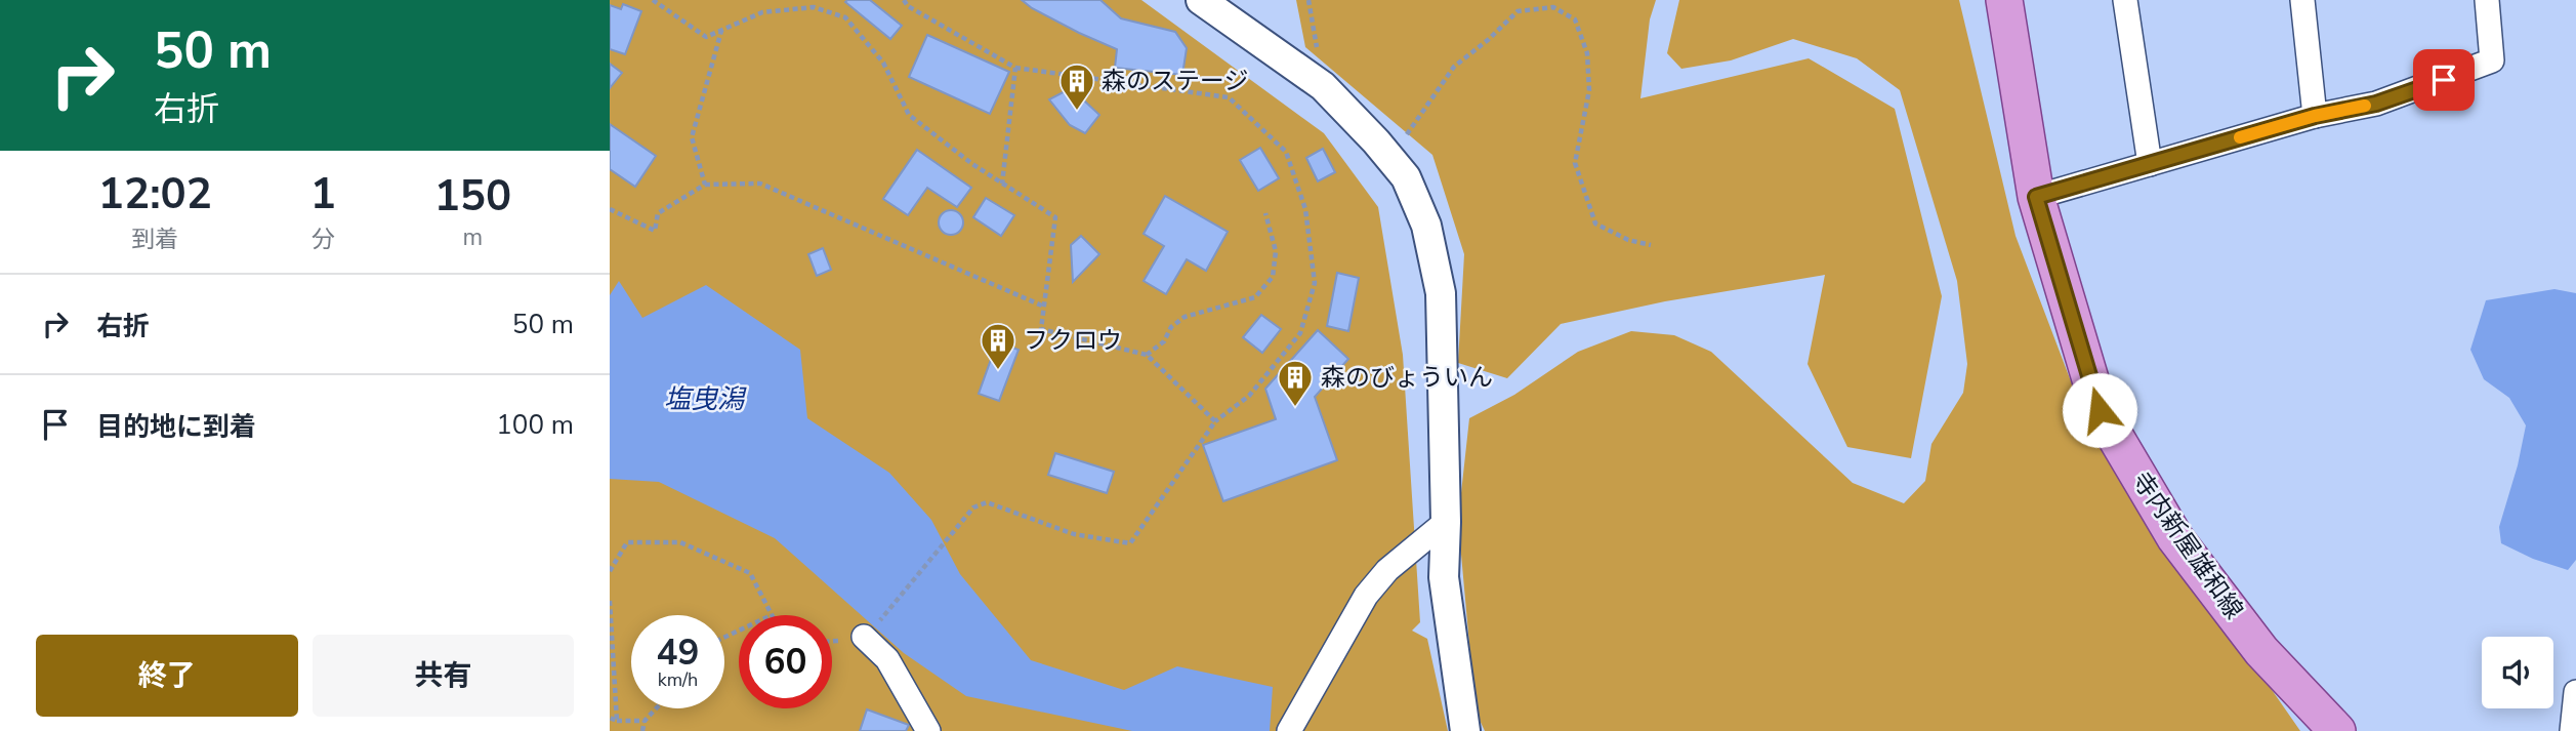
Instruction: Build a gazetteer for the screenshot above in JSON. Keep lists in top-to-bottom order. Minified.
{"streets":{"main road":["寺内新屋雄和線"]},"water":["塩曳潟"],"places":{"building":["森のステージ","フクロウ","森のびょういん"]},"page":{"turn":["50 m","右折"],"eta":["12:02","到着","1","分","150","m"],"list":[{"name":"右折","value":"50 m"},{"name":"目的地に到着","value":"100 m"}],"speed":"49 km/h","limit":"60","buttons":["終了","共有"]}}
